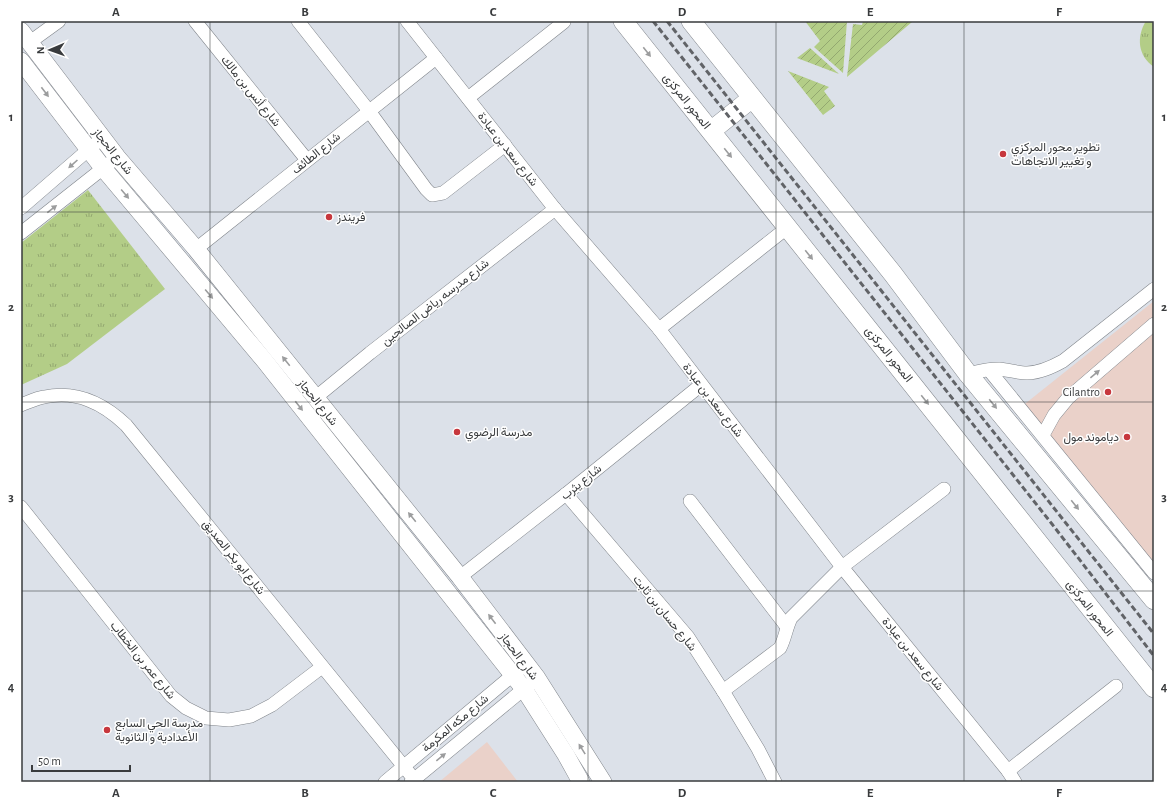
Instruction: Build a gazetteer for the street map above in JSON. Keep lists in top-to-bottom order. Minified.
{"streets":{"main road":["المحور المركزى"],"street":["شارع أنس بن مالك","شارع سعد بن عبادة","شارع الحجاز","شارع الطائف","شارع مدرسه رياض الصالحين","شارع يثرب","شارع ابو بكر الصديق","شارع حسان بن ثابت","شارع عمر بن الخطاب","شارع مكه المكرمة"]},"crossings":[["شارع أنس بن مالك","شارع الطائف"],["شارع سعد بن عبادة","شارع الطائف"],["شارع سعد بن عبادة","شارع مدرسه رياض الصالحين"],["شارع سعد بن عبادة","شارع يثرب"],["شارع الحجاز","شارع الطائف"],["شارع الحجاز","شارع مدرسه رياض الصالحين"],["شارع الحجاز","شارع يثرب"],["شارع الحجاز","شارع مكه المكرمة"],["شارع يثرب","شارع حسان بن ثابت"],["شارع ابو بكر الصديق","شارع عمر بن الخطاب"],["شارع ابو بكر الصديق","شارع مكه المكرمة"]],"places":["تطوير محور المركزي و تغيير الاتجاهات","فريندز","Cilantro","مدرسة الرضوي","دياموند مول","مدرسة الحي السابع الأعدادية و الثانوية"],"scale_bar":"50 m","north":"left","grid":{"columns":["A","B","C","D","E","F"],"rows":["1","2","3","4"]}}
